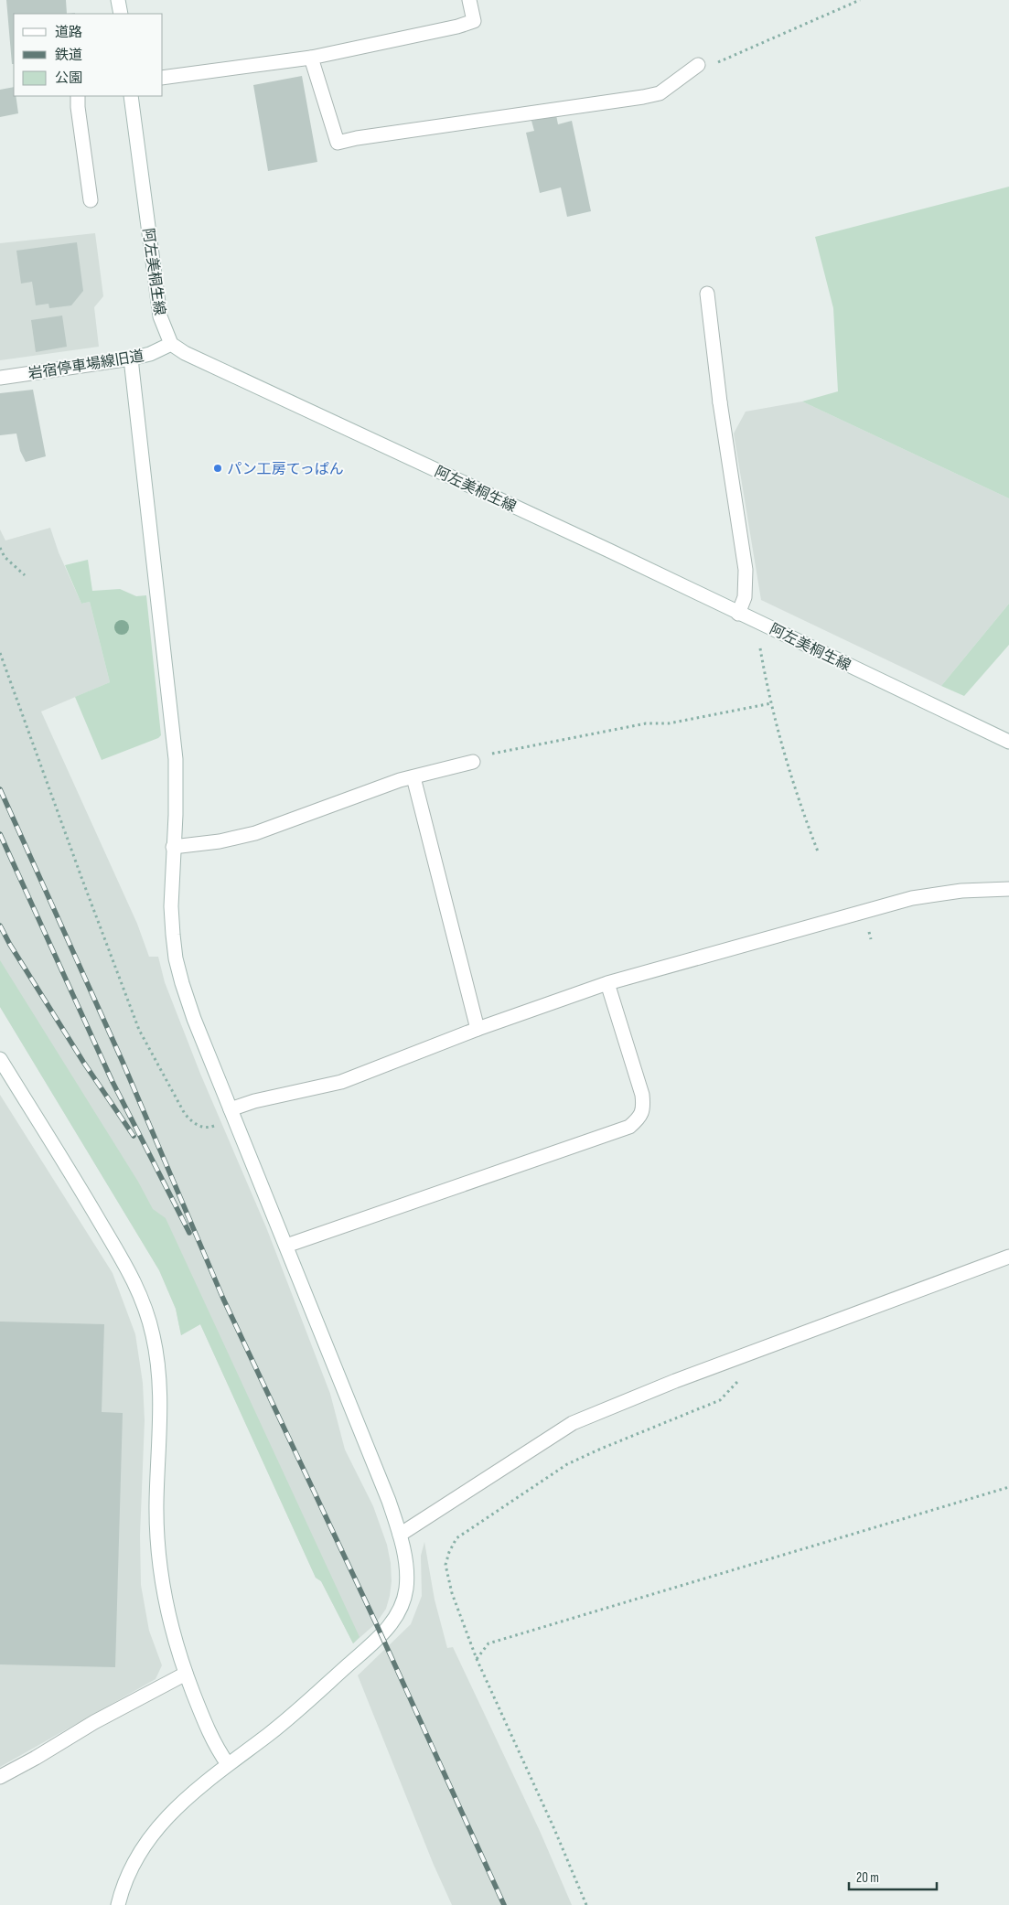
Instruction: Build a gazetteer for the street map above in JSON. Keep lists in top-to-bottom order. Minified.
{"streets":{"street":["阿左美桐生線","岩宿停車場線旧道"]},"crossings":[["阿左美桐生線","岩宿停車場線旧道"]],"places":["パン工房てっぱん"],"legend":["道路","鉄道","公園"],"scale_bar":"20 m"}
